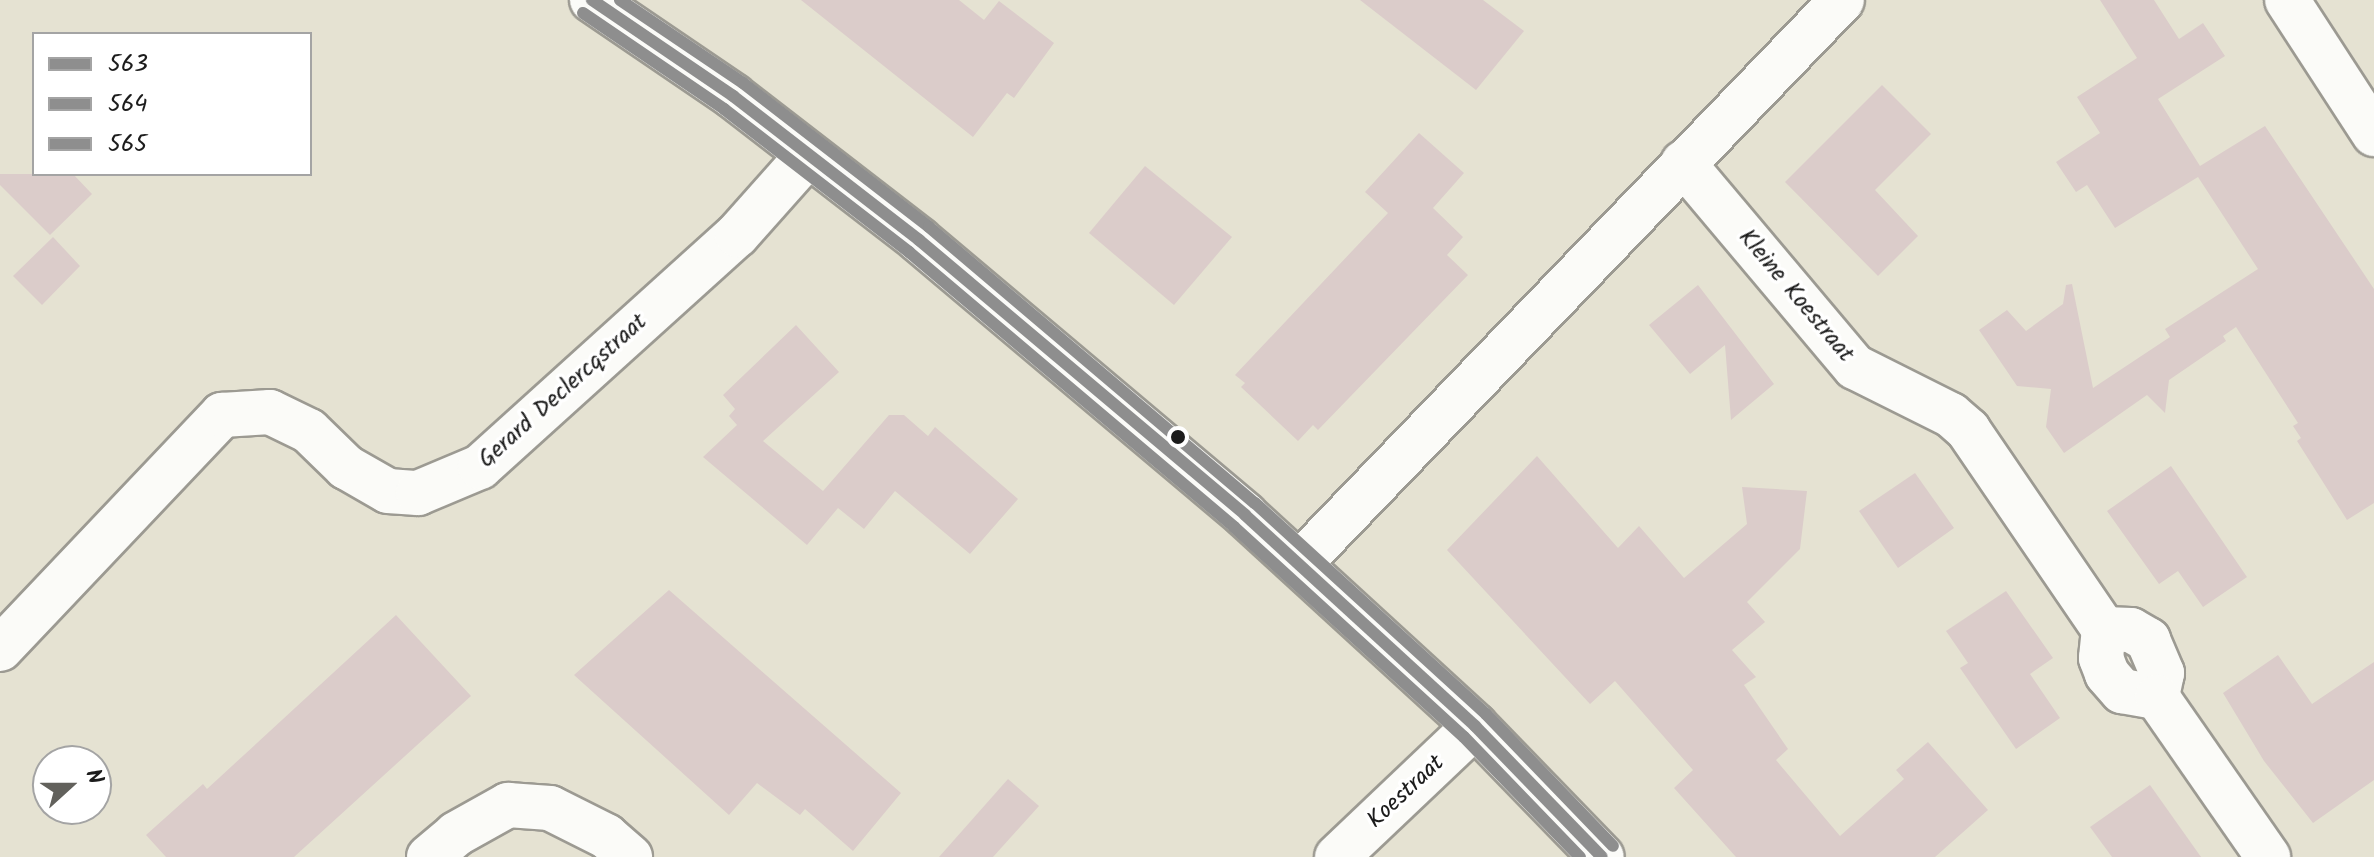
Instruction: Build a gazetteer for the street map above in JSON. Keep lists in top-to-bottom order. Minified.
{"streets":{"street":["Kleine Koestraat","Gerard Declercqstraat","Koestraat"]},"lines":["transit line 563","transit line 565","transit line 564"],"legend":["563","564","565"],"north":"right"}
